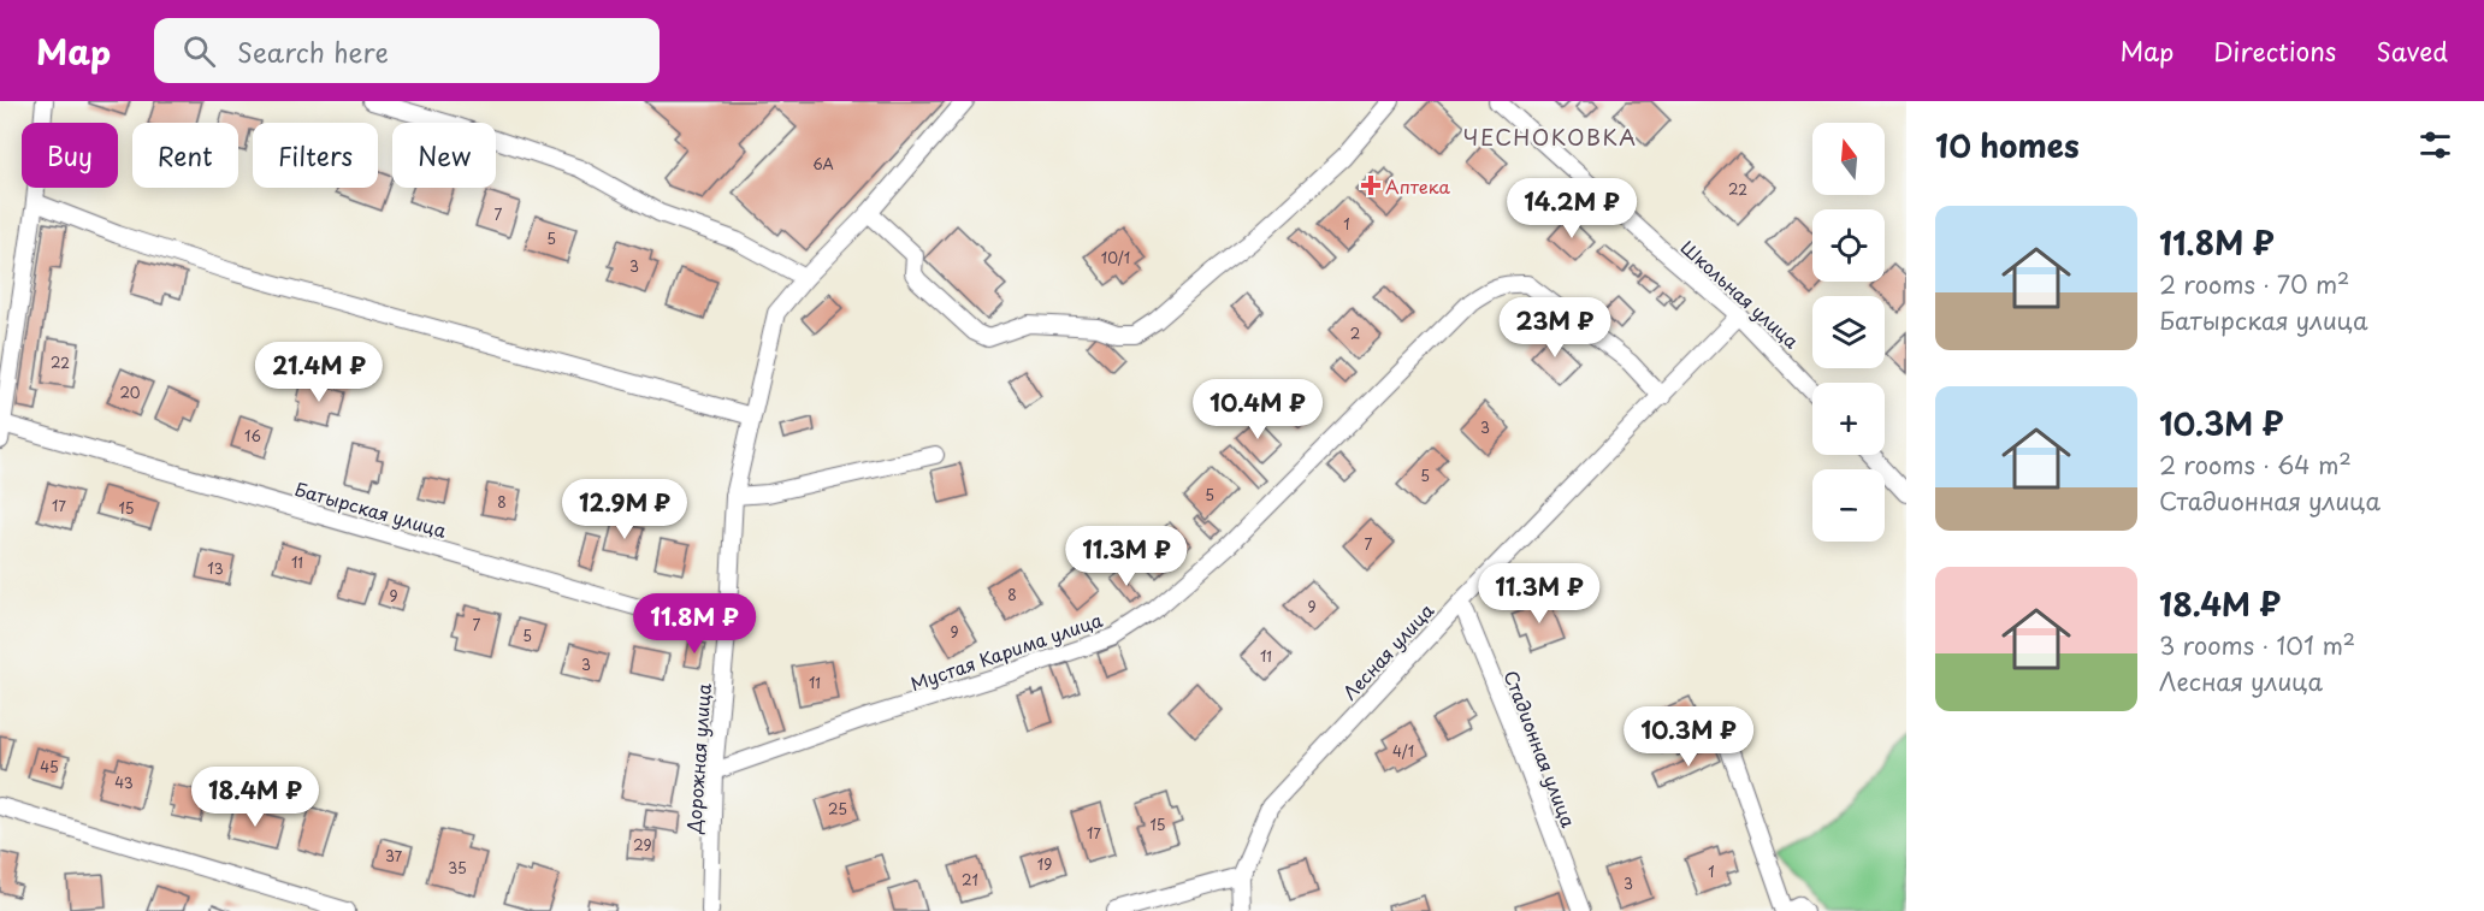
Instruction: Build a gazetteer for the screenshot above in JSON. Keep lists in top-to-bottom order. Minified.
{"streets":{"street":["Школьная улица","Батырская улица","Мустая Карима улица","Лесная улица","Стадионная улица","Дорожная улица"]},"crossings":[["Школьная улица","Лесная улица"],["Батырская улица","Дорожная улица"],["Мустая Карима улица","Лесная улица"],["Мустая Карима улица","Дорожная улица"],["Лесная улица","Стадионная улица"]],"districts":["ЧЕСНОКОВКА"],"places":{"health":["Аптека"]},"house_numbers":["6А","22","7","1","5","10/1","3","2","22","20","3","16","5","5","8","17","15","7","11","13","8","9","9","7","9","5","11","3","11","4/1","45","43","25","15","17","29","37","19","35","1","21","3"],"north":"top","page":{"header":"Map","search":"Search here","nav":["Map","Directions","Saved"],"heading":"10 homes","map_buttons":["+","−"],"chip":["Buy","Rent","Filters","New"],"price":["14.2M ₽","23M ₽","21.4M ₽","10.4M ₽","12.9M ₽","11.3M ₽","11.3M ₽","11.8M ₽","10.3M ₽","18.4M ₽"],"list":[{"name":"11.8M ₽","note":"2 rooms · 70 m² · Батырская улица"},{"name":"10.3M ₽","note":"2 rooms · 64 m² · Стадионная улица"},{"name":"18.4M ₽","note":"3 rooms · 101 m² · Лесная улица"}]}}
